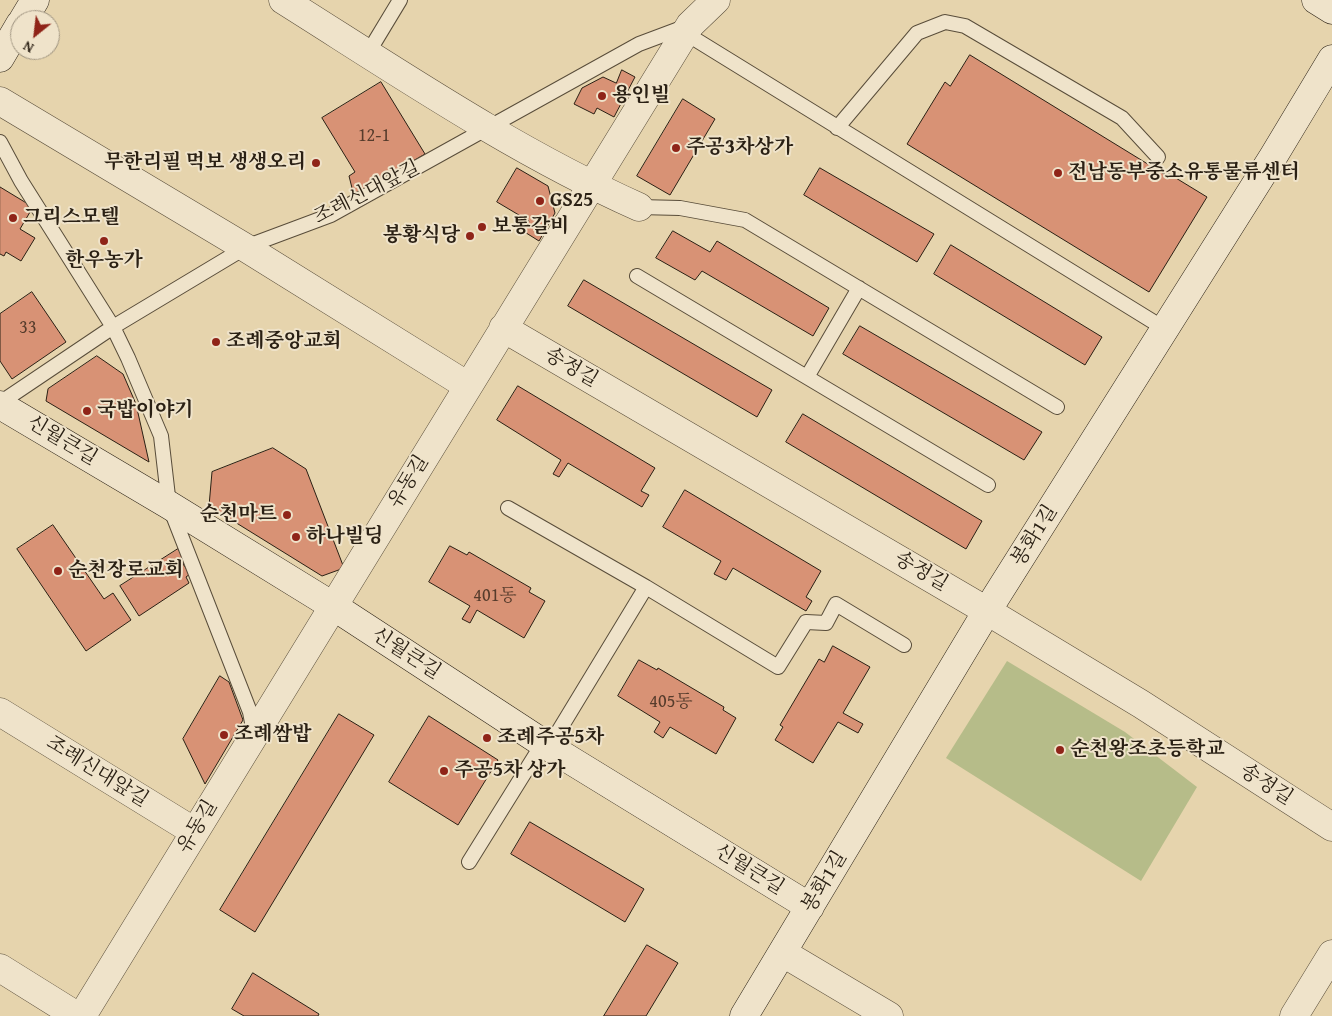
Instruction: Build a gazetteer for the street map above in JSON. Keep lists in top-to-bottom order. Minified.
{"streets":{"street":["조례신대앞길","송정길","신월큰길","유동길","봉화1길"]},"crossings":[["조례신대앞길","신월큰길"],["조례신대앞길","유동길"],["송정길","유동길"],["송정길","봉화1길"],["신월큰길","유동길"],["신월큰길","봉화1길"]],"places":["용인빌","주공3차상가","무한리필 먹보 생생오리","전남동부중소유통물류센터","GS25","그리스모텔","보통갈비","봉황식당","한우농가","조례중앙교회","국밥이야기","순천마트","하나빌딩","순천장로교회","조례쌈밥","조례주공5차","순천왕조초등학교","주공5차 상가"],"house_numbers":["12-1","33","401동","405동"],"north":"bottom left"}
